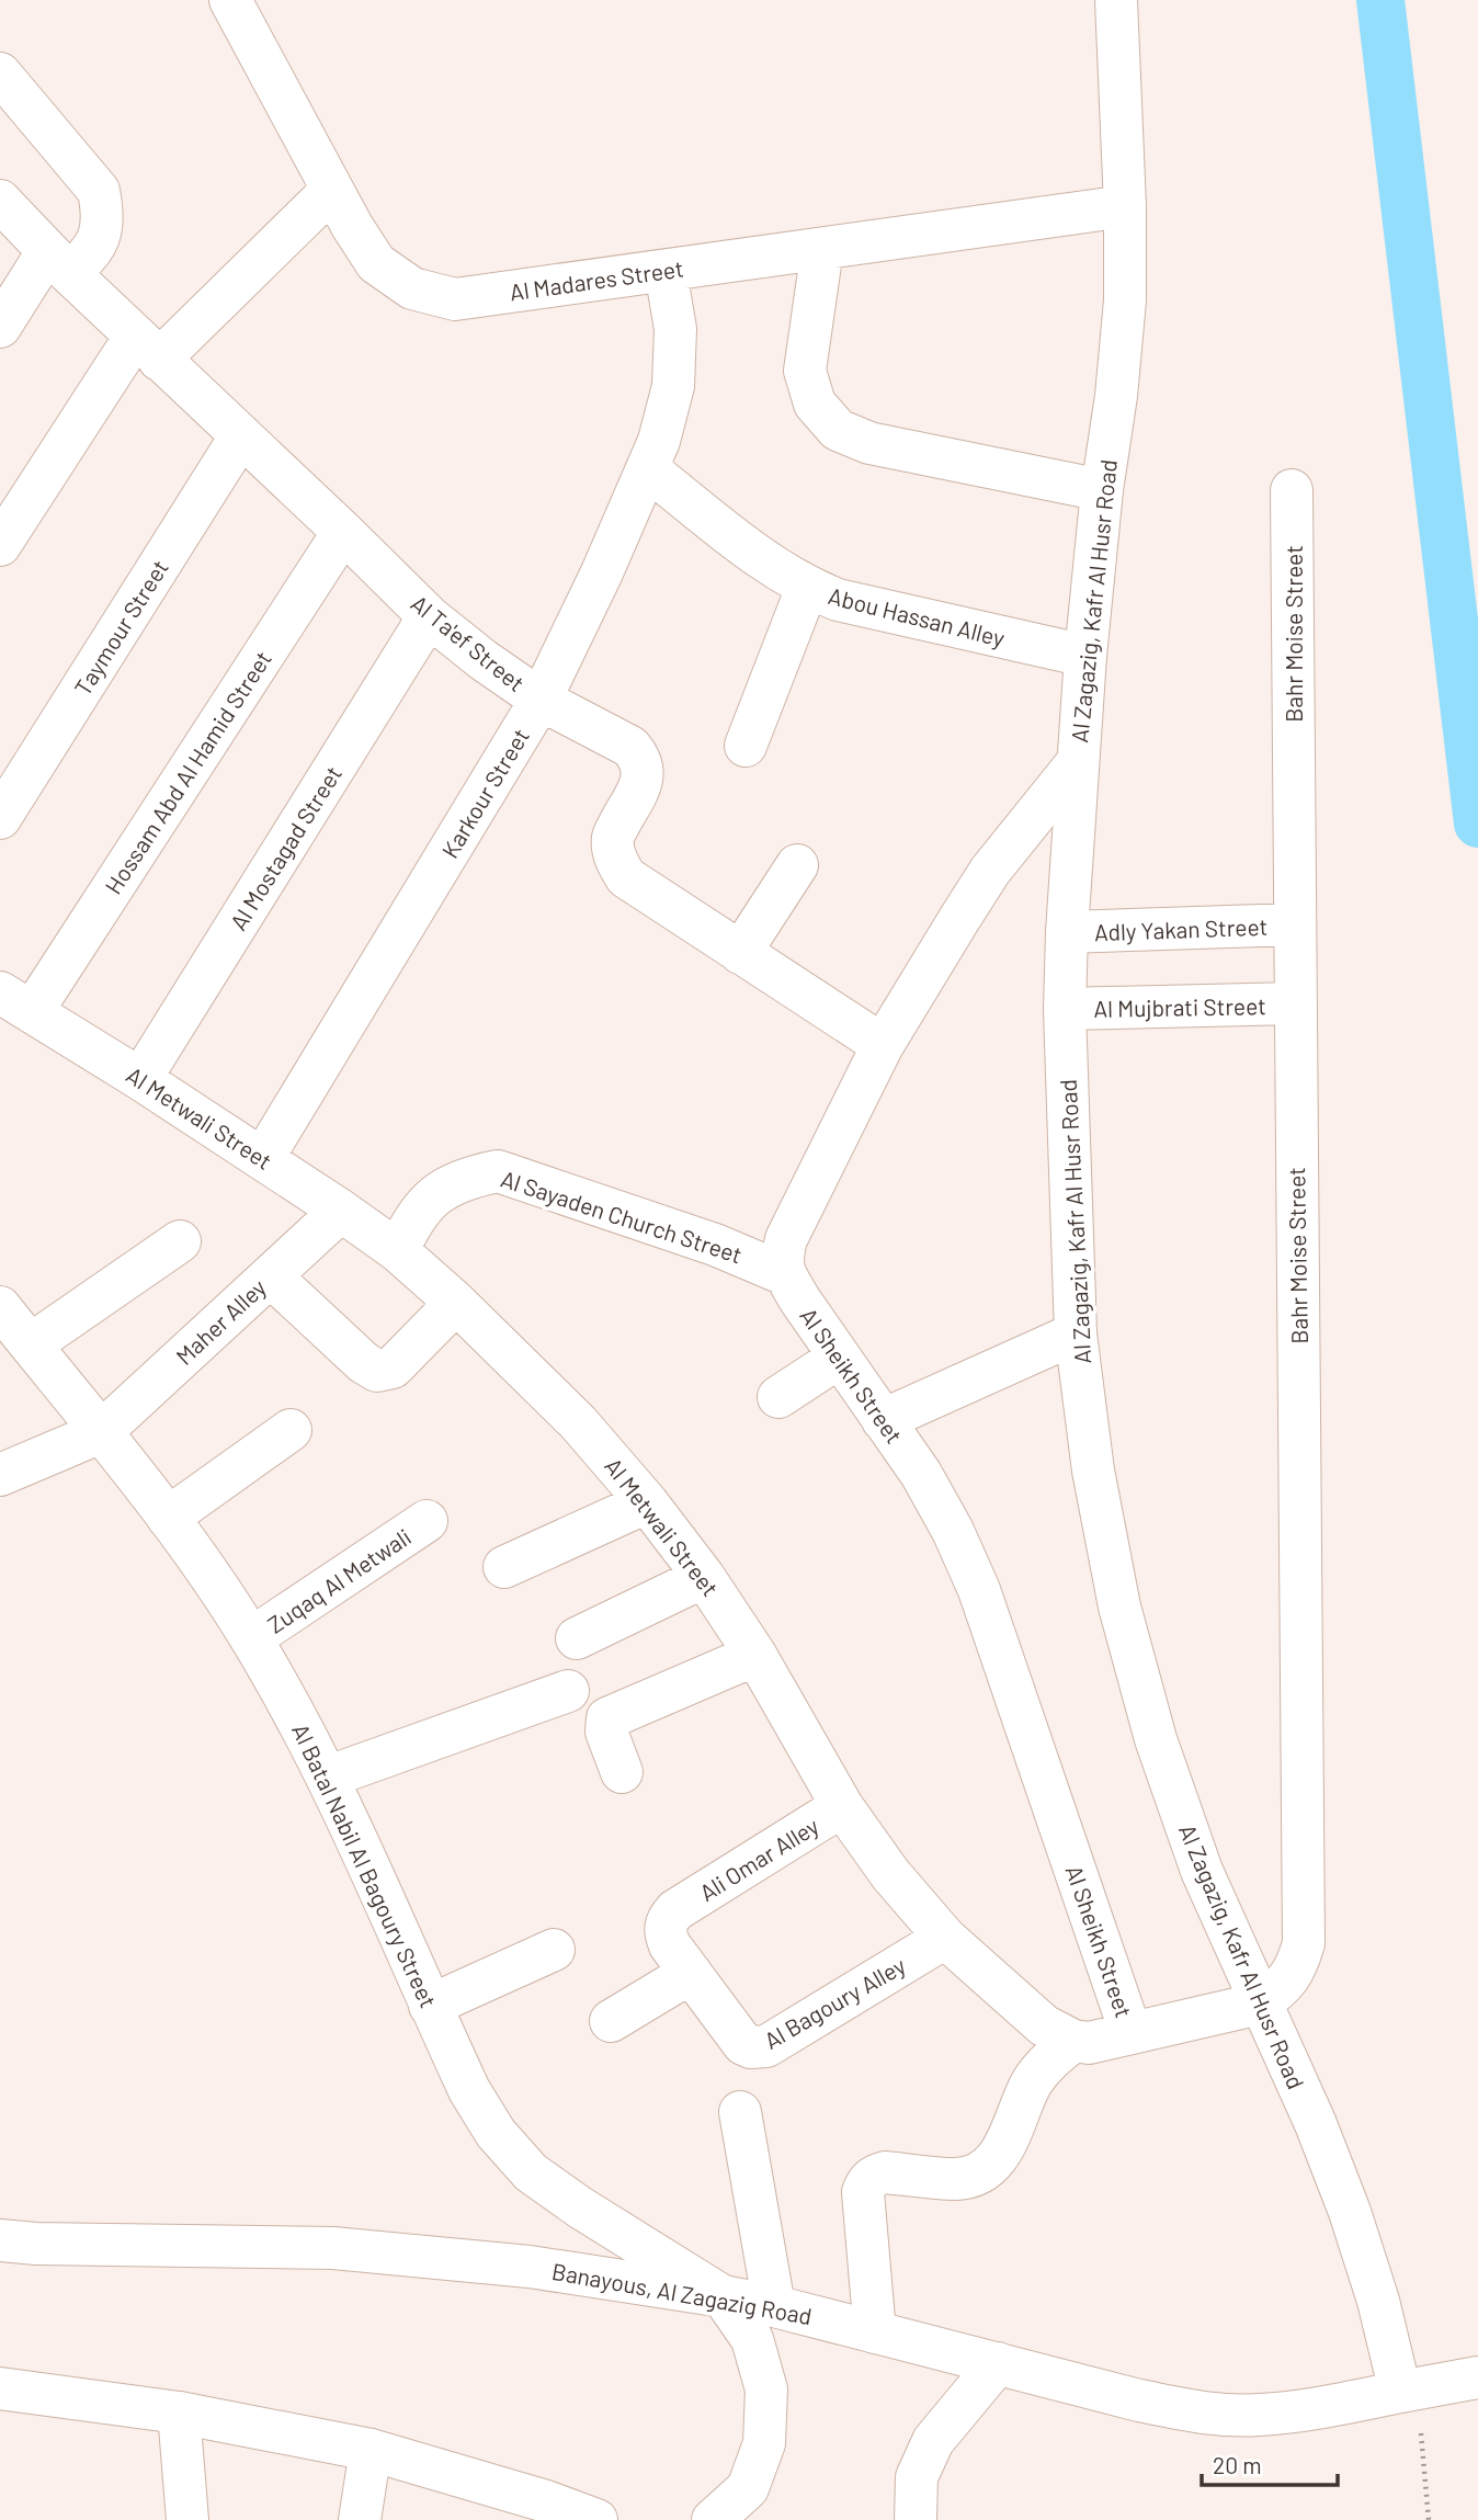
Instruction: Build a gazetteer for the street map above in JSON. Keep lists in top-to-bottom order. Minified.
{"streets":{"street":["Al Madares Street","Al Zagazig, Kafr Al Husr Road","Abou Hassan Alley","Taymour Street","Bahr Moise Street","Al Ta'ef Street","Hossam Abd Al Hamid Street","Karkour Street","Al Mostagad Street","Adly Yakan Street","Al Mujbrati Street","Al Metwali Street","Al Sayaden Church Street","Maher Alley","Al Sheikh Street","Zuqaq Al Metwali","Ali Omar Alley","Al Batal Nabil Al Bagoury Street","Al Bagoury Alley","Banayous, Al Zagazig Road"]},"crossings":[["Al Madares Street","Al Zagazig, Kafr Al Husr Road"],["Al Madares Street","Karkour Street"],["Al Zagazig, Kafr Al Husr Road","Abou Hassan Alley"],["Al Zagazig, Kafr Al Husr Road","Bahr Moise Street"],["Al Zagazig, Kafr Al Husr Road","Adly Yakan Street"],["Al Zagazig, Kafr Al Husr Road","Al Mujbrati Street"],["Al Zagazig, Kafr Al Husr Road","Banayous, Al Zagazig Road"],["Abou Hassan Alley","Karkour Street"],["Taymour Street","Al Ta'ef Street"],["Bahr Moise Street","Adly Yakan Street"],["Bahr Moise Street","Al Mujbrati Street"],["Al Ta'ef Street","Hossam Abd Al Hamid Street"],["Al Ta'ef Street","Karkour Street"],["Al Ta'ef Street","Al Mostagad Street"],["Hossam Abd Al Hamid Street","Al Metwali Street"],["Karkour Street","Al Metwali Street"],["Al Mostagad Street","Al Metwali Street"],["Al Metwali Street","Al Sayaden Church Street"],["Al Metwali Street","Maher Alley"],["Al Metwali Street","Ali Omar Alley"],["Al Metwali Street","Al Bagoury Alley"],["Al Sayaden Church Street","Al Sheikh Street"],["Maher Alley","Al Batal Nabil Al Bagoury Street"],["Zuqaq Al Metwali","Al Batal Nabil Al Bagoury Street"],["Ali Omar Alley","Al Bagoury Alley"],["Al Batal Nabil Al Bagoury Street","Banayous, Al Zagazig Road"]],"scale_bar":"20 m"}
